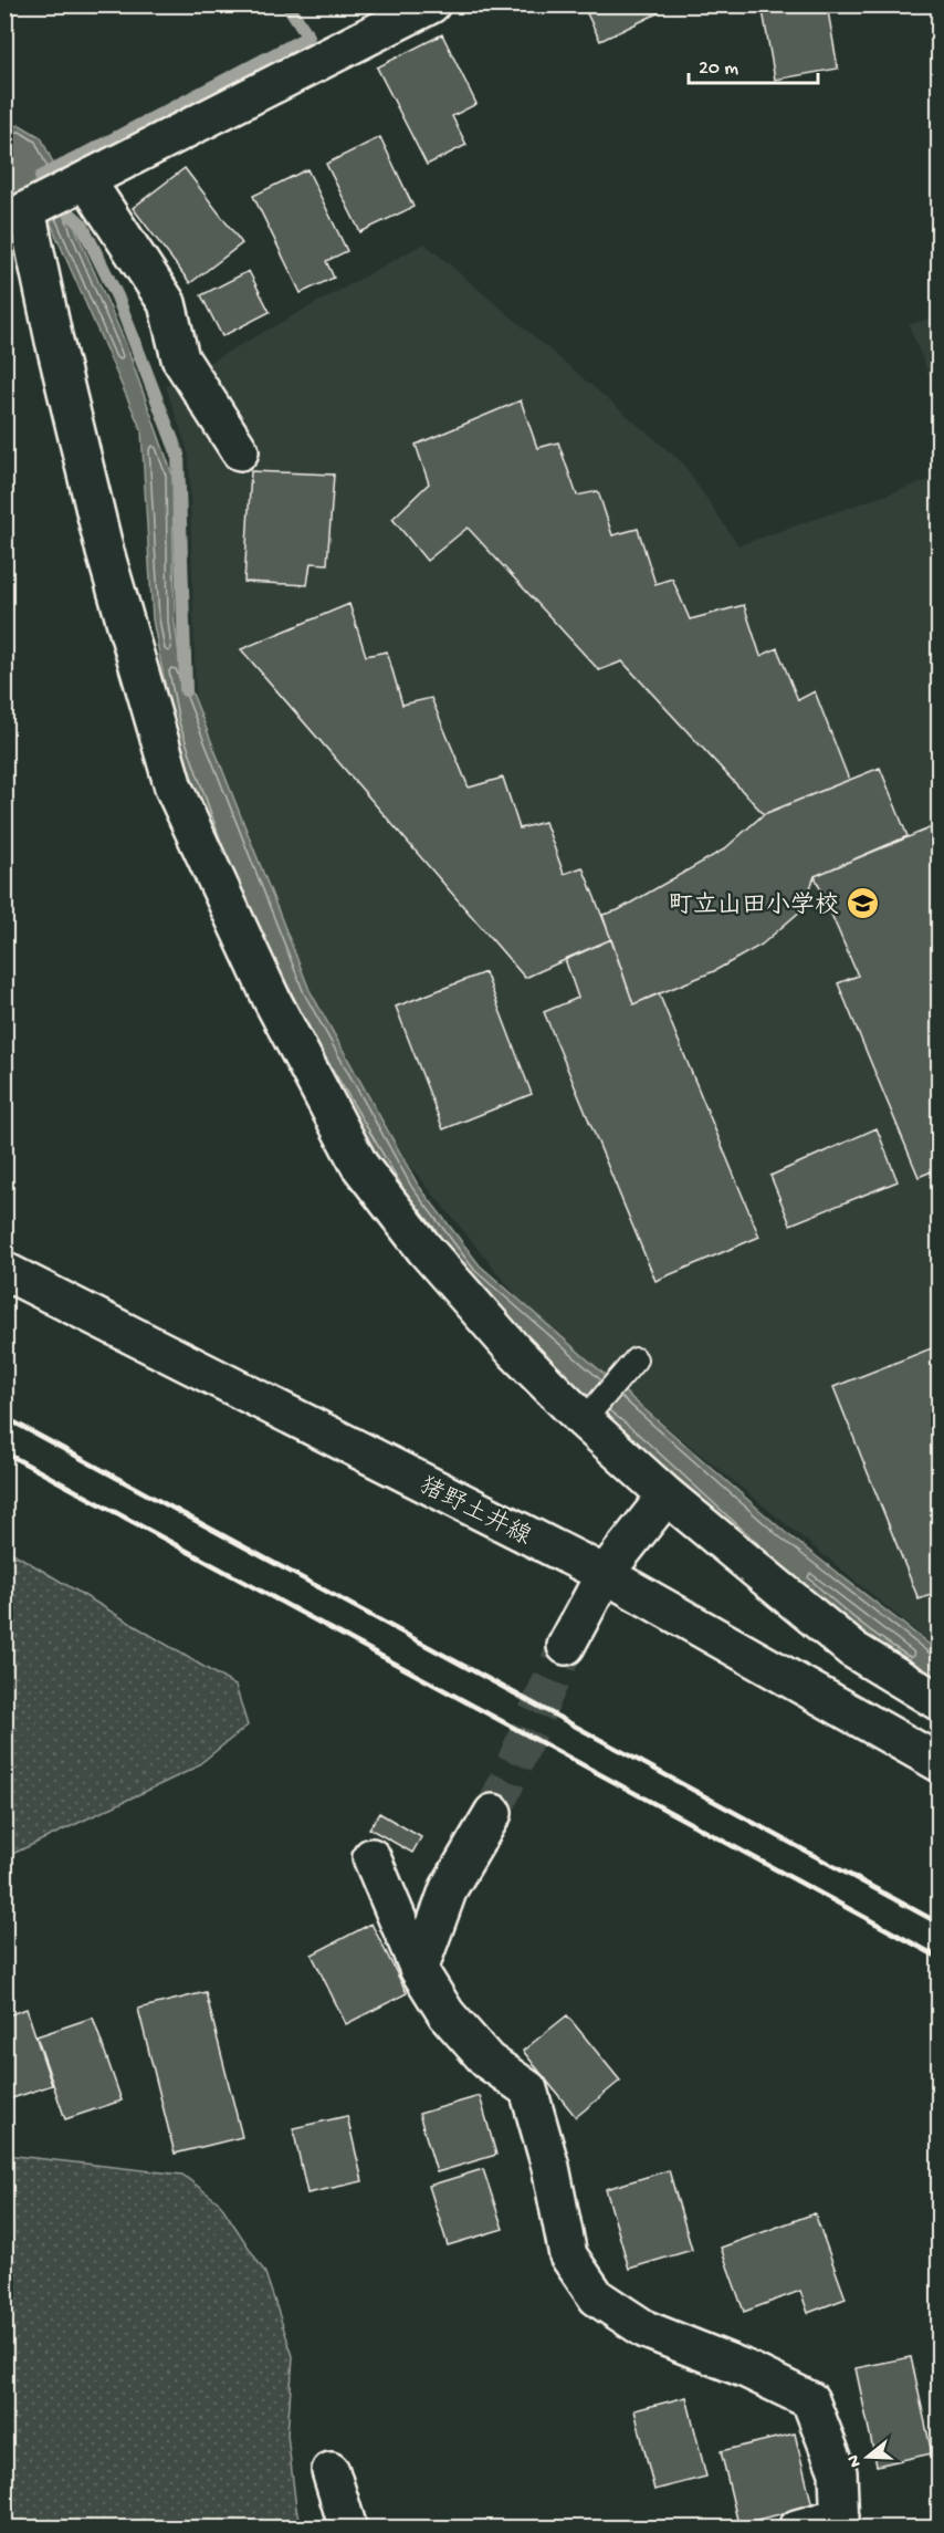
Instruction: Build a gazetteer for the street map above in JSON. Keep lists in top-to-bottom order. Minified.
{"streets":{"street":["猪野土井線"]},"places":{"school or university":["町立山田小学校"]},"scale_bar":"20 m","north":"left"}
